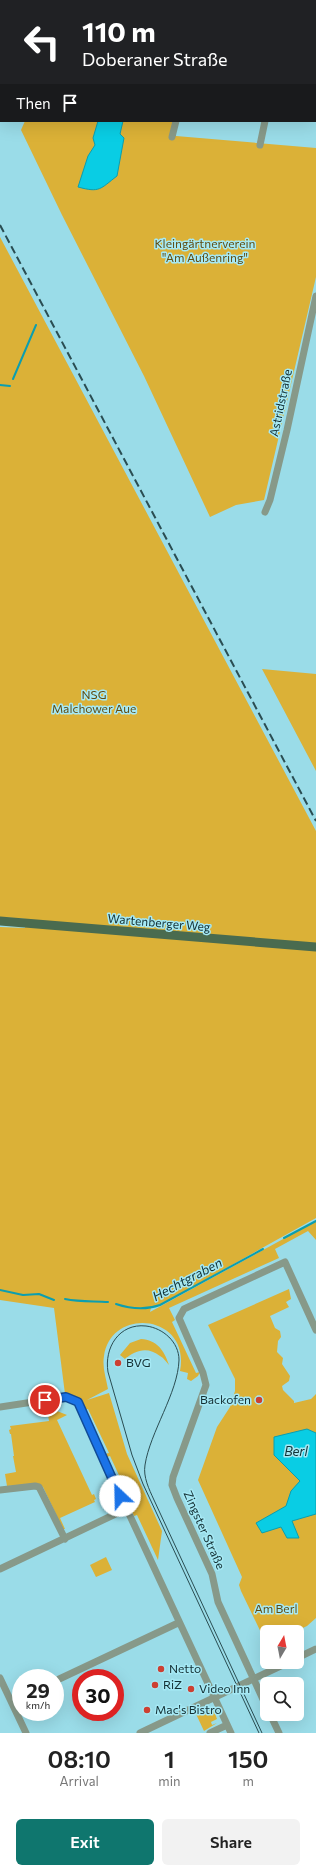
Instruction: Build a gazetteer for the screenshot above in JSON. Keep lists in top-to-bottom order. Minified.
{"streets":{"main road":["Wartenberger Weg"],"street":["Astridstraße","Zingster Straße"]},"water":["Hechtgraben","Berl"],"parks":["Kleingärtnerverein \"Am Außenring\"","NSG Malchower Aue","Am Berl"],"places":["BVG","Backofen","Netto","RiZ","Video Inn","Mac's Bistro"],"north":"top","page":{"turn":["110 m","Doberaner Straße"],"then":"Then","speed":"29 km/h","limit":"30","eta":["08:10","Arrival","1","min","150","m"],"buttons":["Exit","Share"]}}
